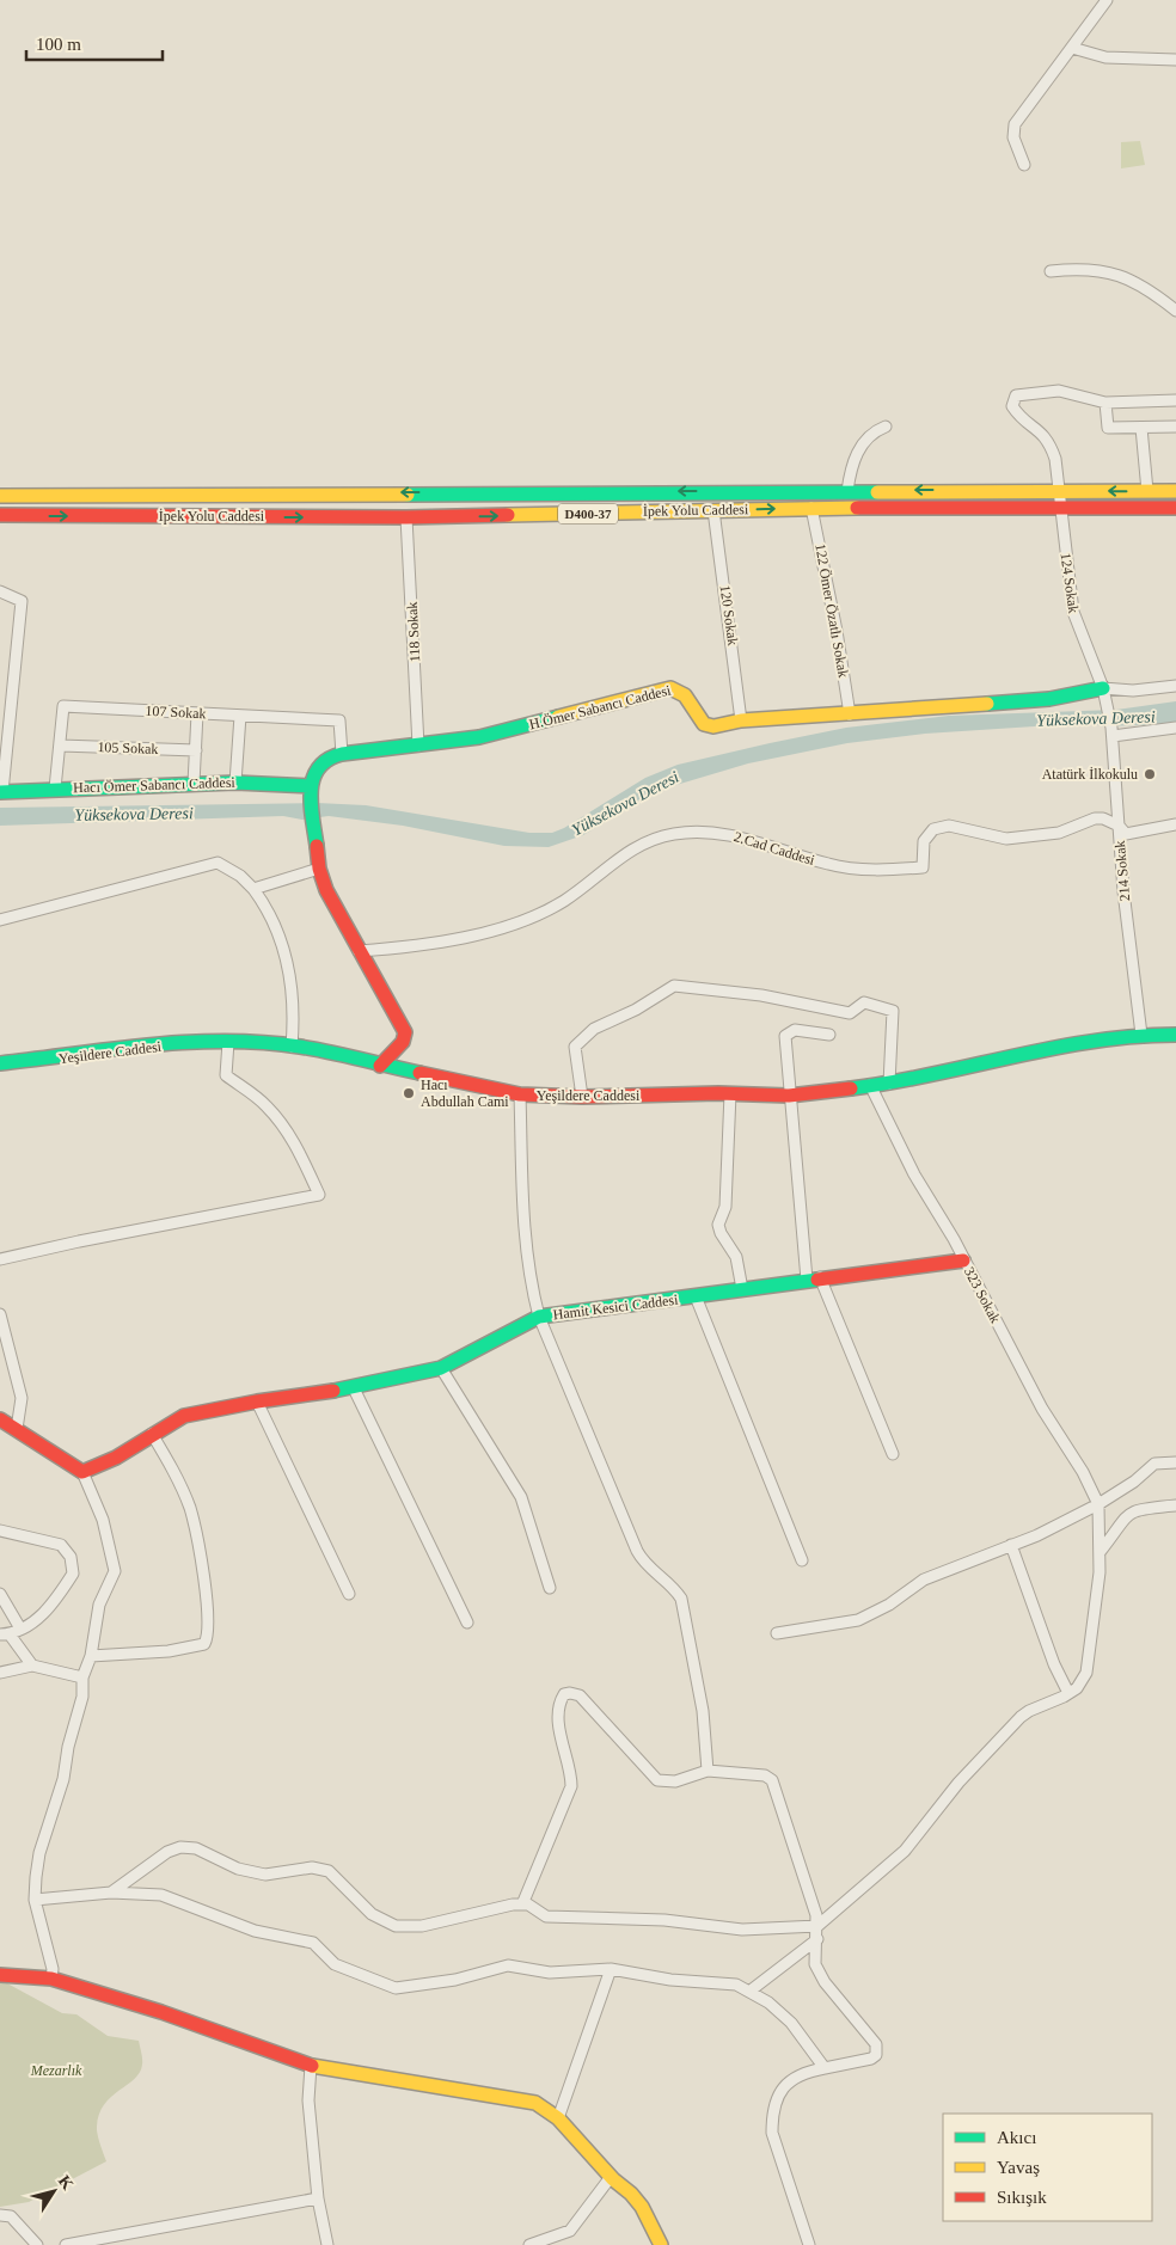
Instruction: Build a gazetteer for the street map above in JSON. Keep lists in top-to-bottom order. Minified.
{"streets":{"main road":["İpek Yolu Caddesi","D400-37","H.Ömer Sabancı Caddesi","Hacı Ömer Sabancı Caddesi","Yeşildere Caddesi","Hamit Kesici Caddesi"],"street":["124 Sokak","122 Ömer Özatlı Sokak","120 Sokak","118 Sokak","107 Sokak","105 Sokak","2.Cad Caddesi","214 Sokak","323 Sokak"]},"crossings":[["İpek Yolu Caddesi","124 Sokak"],["İpek Yolu Caddesi","122 Ömer Özatlı Sokak"],["İpek Yolu Caddesi","120 Sokak"],["İpek Yolu Caddesi","118 Sokak"],["124 Sokak","H.Ömer Sabancı Caddesi"],["124 Sokak","214 Sokak"],["122 Ömer Özatlı Sokak","H.Ömer Sabancı Caddesi"],["120 Sokak","H.Ömer Sabancı Caddesi"],["118 Sokak","H.Ömer Sabancı Caddesi"],["H.Ömer Sabancı Caddesi","107 Sokak"],["H.Ömer Sabancı Caddesi","Hacı Ömer Sabancı Caddesi"],["107 Sokak","105 Sokak"],["107 Sokak","Hacı Ömer Sabancı Caddesi"],["2.Cad Caddesi","214 Sokak"],["214 Sokak","Yeşildere Caddesi"],["Yeşildere Caddesi","323 Sokak"],["323 Sokak","Hamit Kesici Caddesi"]],"water":["Yüksekova Deresi"],"parks":["Mezarlık"],"places":["Atatürk İlkokulu","Hacı Abdullah Cami"],"legend":["Akıcı","Yavaş","Sıkışık"],"scale_bar":"100 m","north":"top right"}
